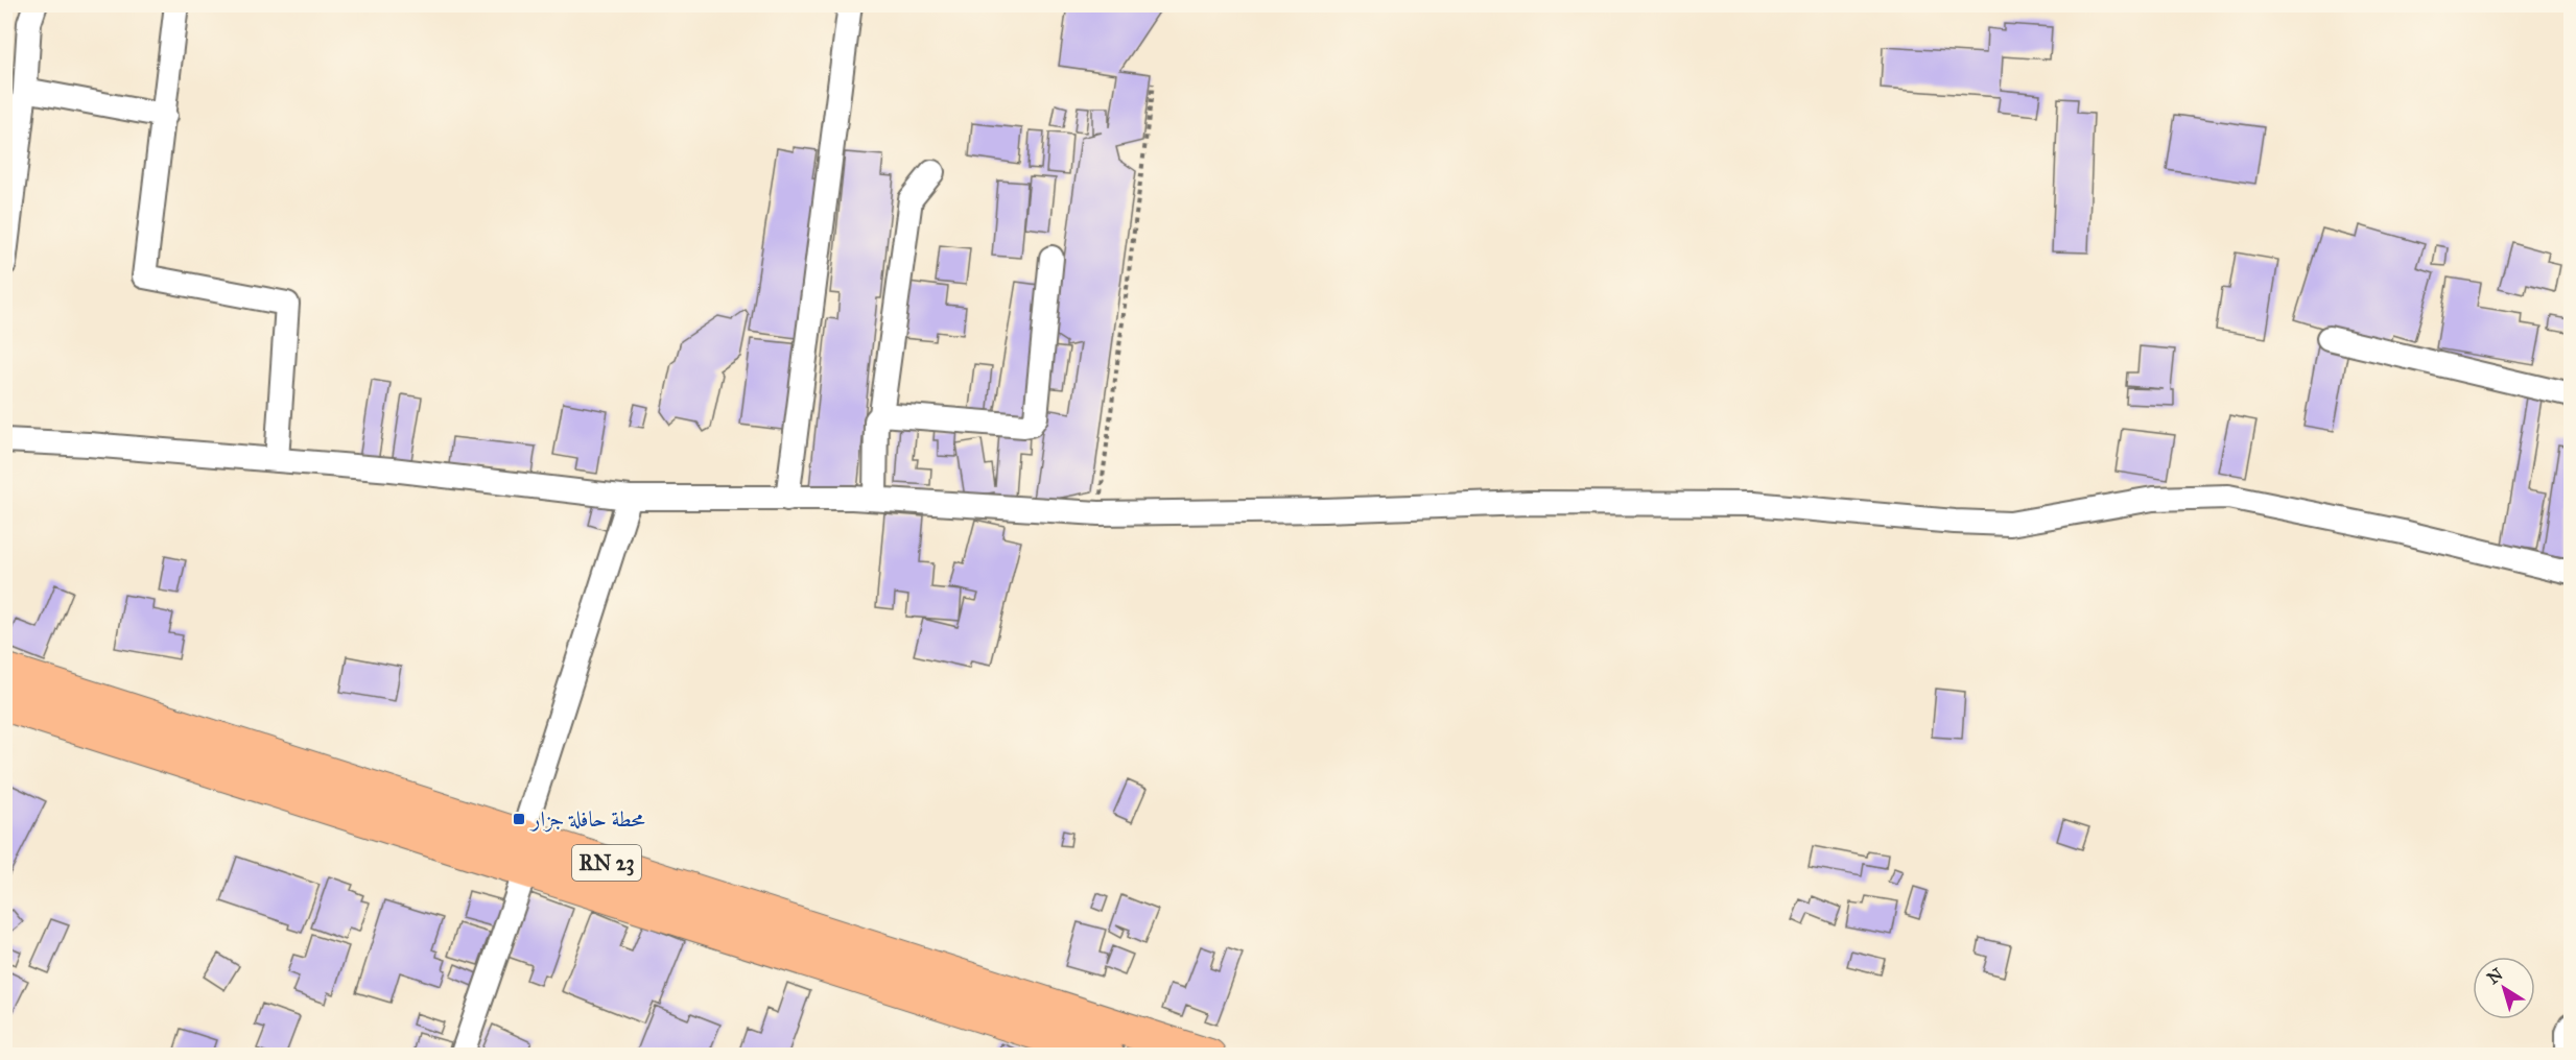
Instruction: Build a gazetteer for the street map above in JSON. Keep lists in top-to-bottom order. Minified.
{"streets":{"highway":["RN 23"]},"places":{"transit":["محطة حافلة جزار"]},"north":"top left"}
